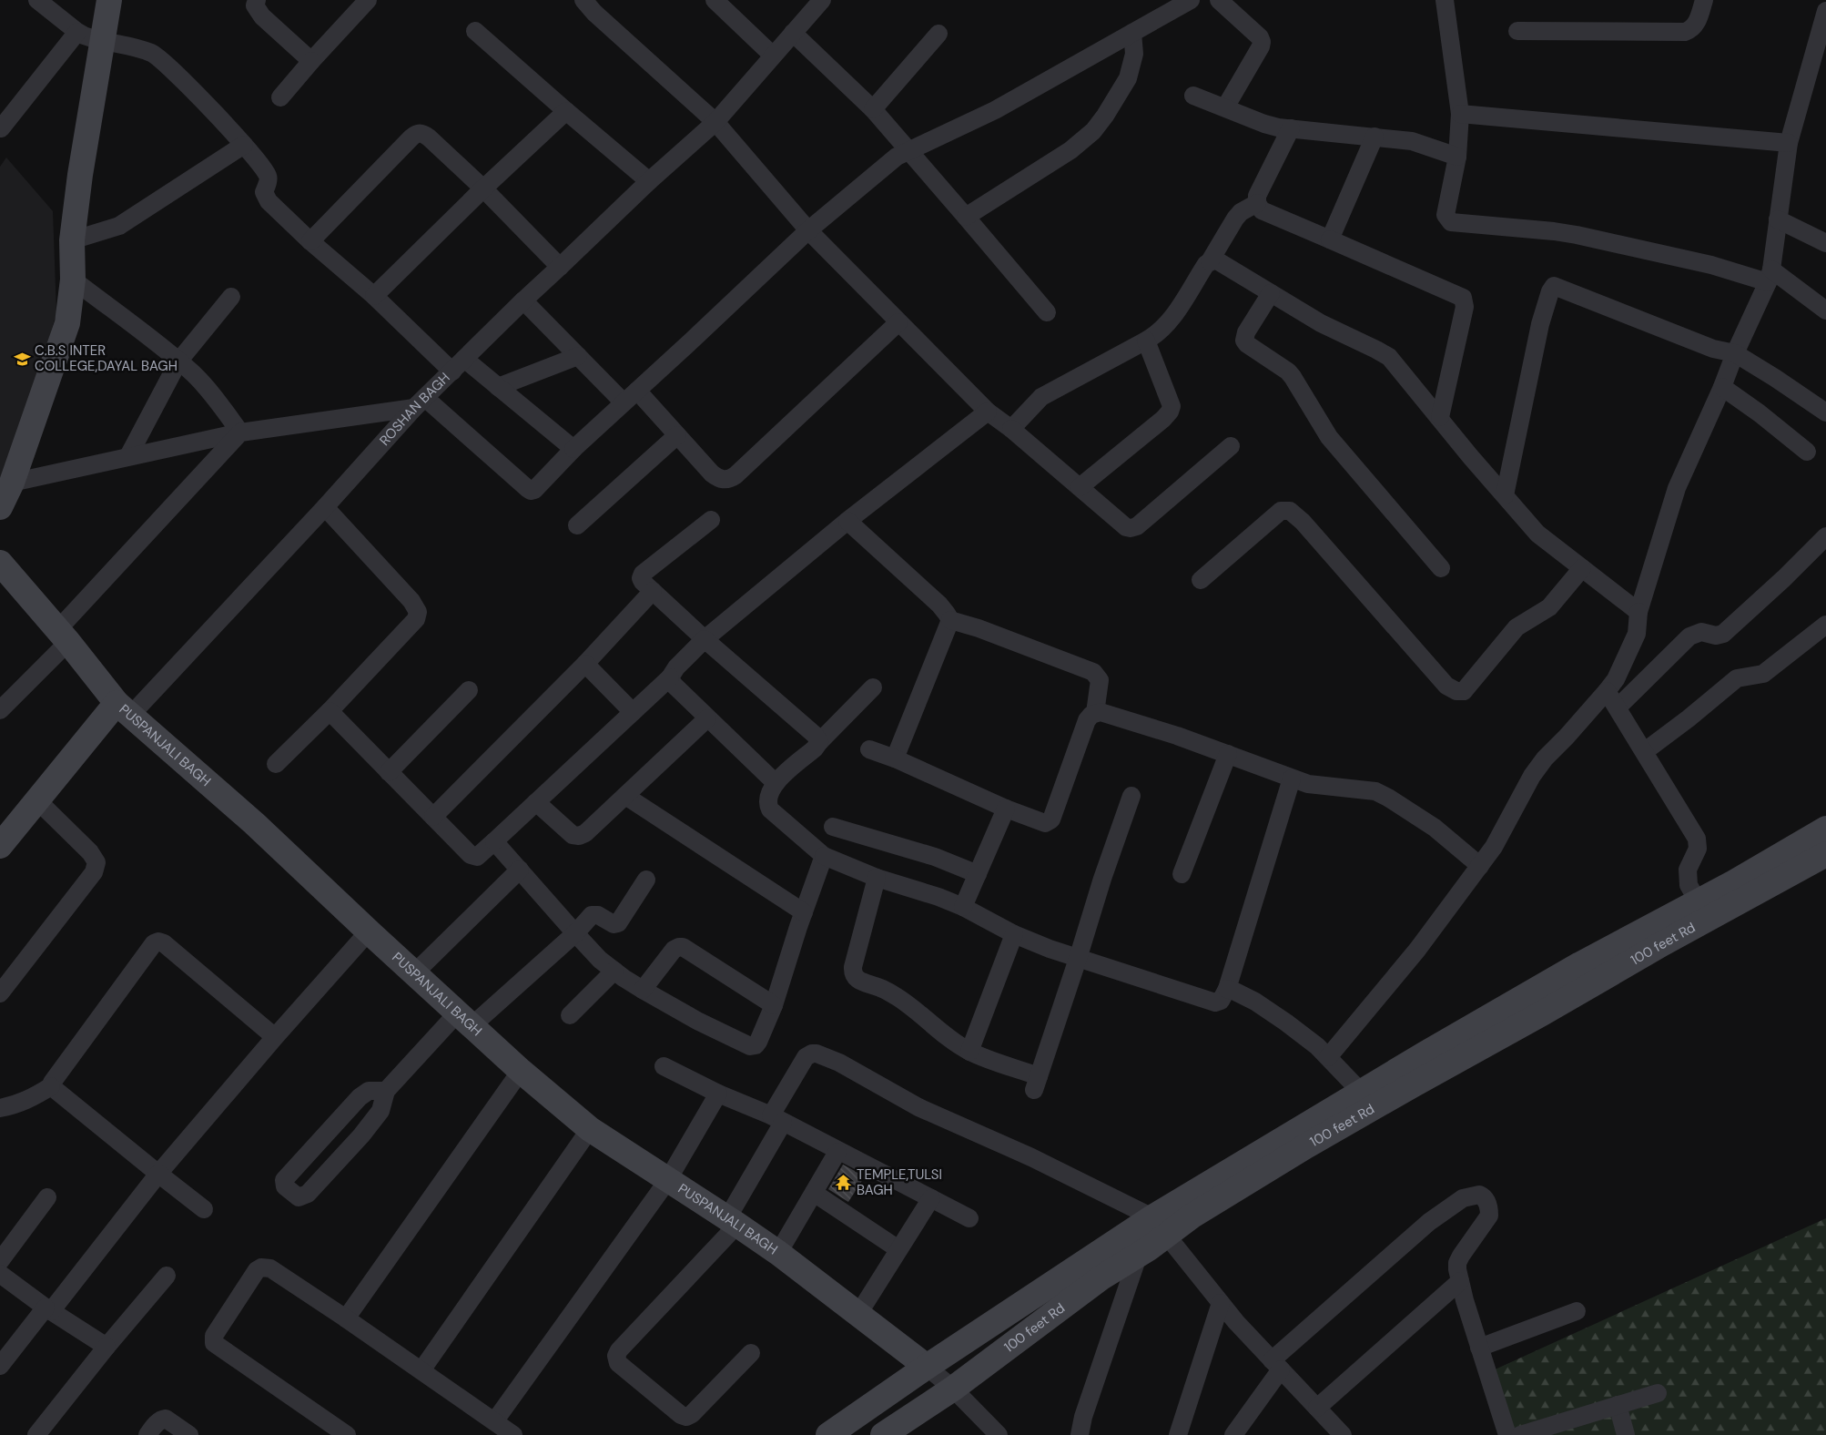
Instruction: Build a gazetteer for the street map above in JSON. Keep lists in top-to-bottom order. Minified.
{"streets":{"main road":["PUSPANJALI BAGH","100 feet Rd"],"street":["ROSHAN BAGH"]},"crossings":[["ROSHAN BAGH","PUSPANJALI BAGH"]],"places":{"school or university":["C.B.S INTER COLLEGE,DAYAL BAGH"],"temple":["TEMPLE,TULSI BAGH"]}}
